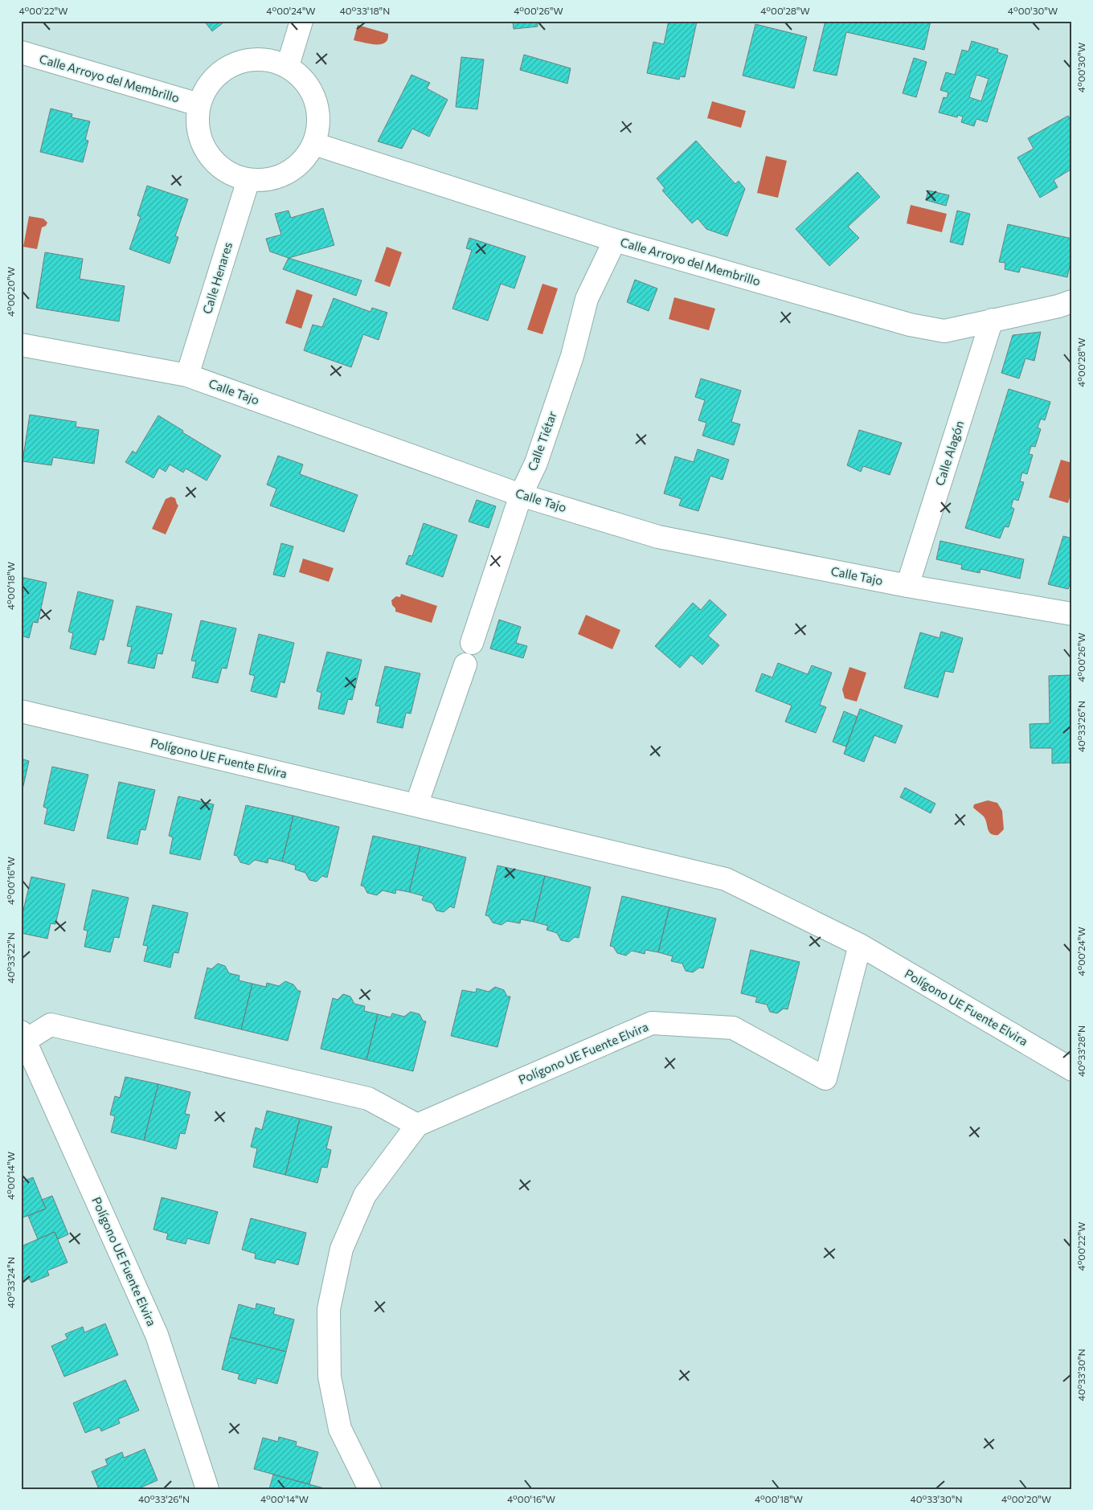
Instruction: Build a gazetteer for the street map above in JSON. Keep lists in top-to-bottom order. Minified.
{"streets":{"street":["Calle Arroyo del Membrillo","Calle Henares","Calle Tajo","Calle Tiétar","Calle Alagón","Polígono UE Fuente Elvira"]},"crossings":[["Calle Arroyo del Membrillo","Calle Henares"],["Calle Arroyo del Membrillo","Calle Tiétar"],["Calle Arroyo del Membrillo","Calle Alagón"],["Calle Henares","Calle Tajo"],["Calle Tajo","Calle Tiétar"],["Calle Tajo","Calle Alagón"]],"coordinates":["4°00'22\"W","4°00'24\"W","40°33'18\"N","4°00'26\"W","4°00'28\"W","4°00'30\"W","4°00'20\"W","4°00'18\"W","40°33'26\"N","4°00'16\"W","40°33'22\"N","40°33'28\"N","4°00'14\"W","40°33'24\"N","40°33'30\"N"]}
